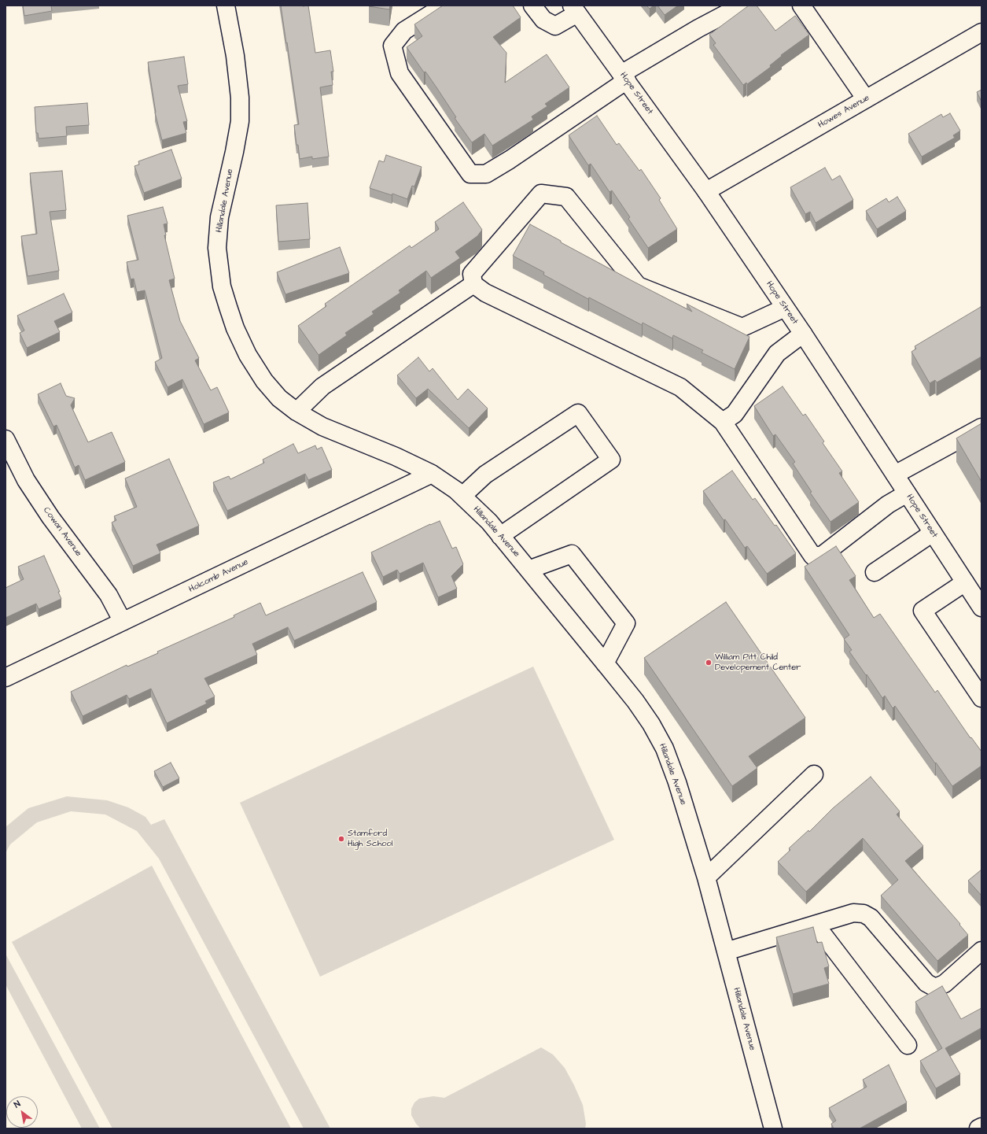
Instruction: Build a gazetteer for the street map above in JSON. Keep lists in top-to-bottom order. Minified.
{"streets":{"street":["Hope Street","Howes Avenue","Hillandale Avenue","Cowan Avenue","Holcomb Avenue"]},"crossings":[["Hope Street","Howes Avenue"],["Hillandale Avenue","Holcomb Avenue"],["Cowan Avenue","Holcomb Avenue"]],"places":["William Pitt Child Developement Center","Stamford High School"],"north":"top left"}
